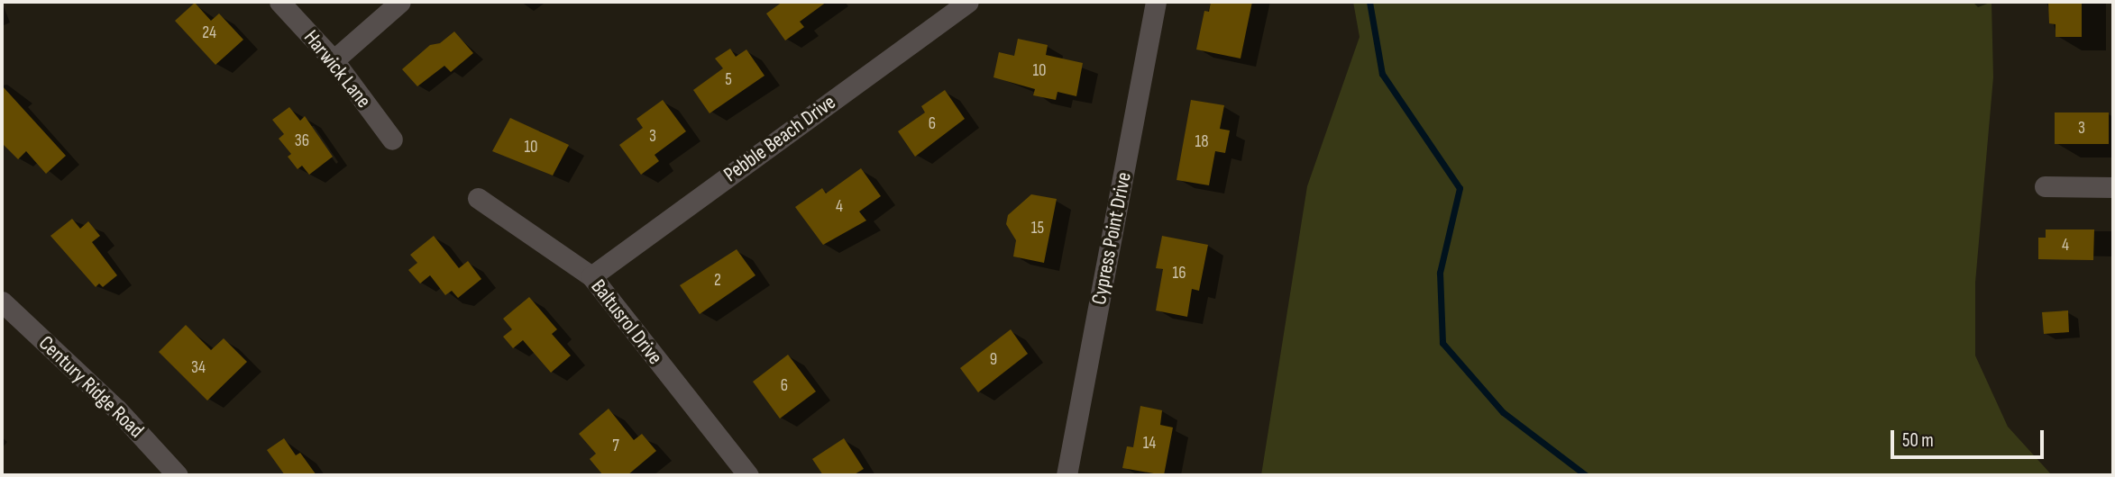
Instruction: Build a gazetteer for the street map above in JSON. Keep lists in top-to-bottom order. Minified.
{"streets":{"street":["Harwick Lane","Pebble Beach Drive","Cypress Point Drive","Baltusrol Drive","Century Ridge Road"]},"crossings":[["Pebble Beach Drive","Baltusrol Drive"]],"house_numbers":["24","10","5","6","3","3","36","18","10","4","15","4","16","2","9","34","6","14","7"],"scale_bar":"50 m"}
